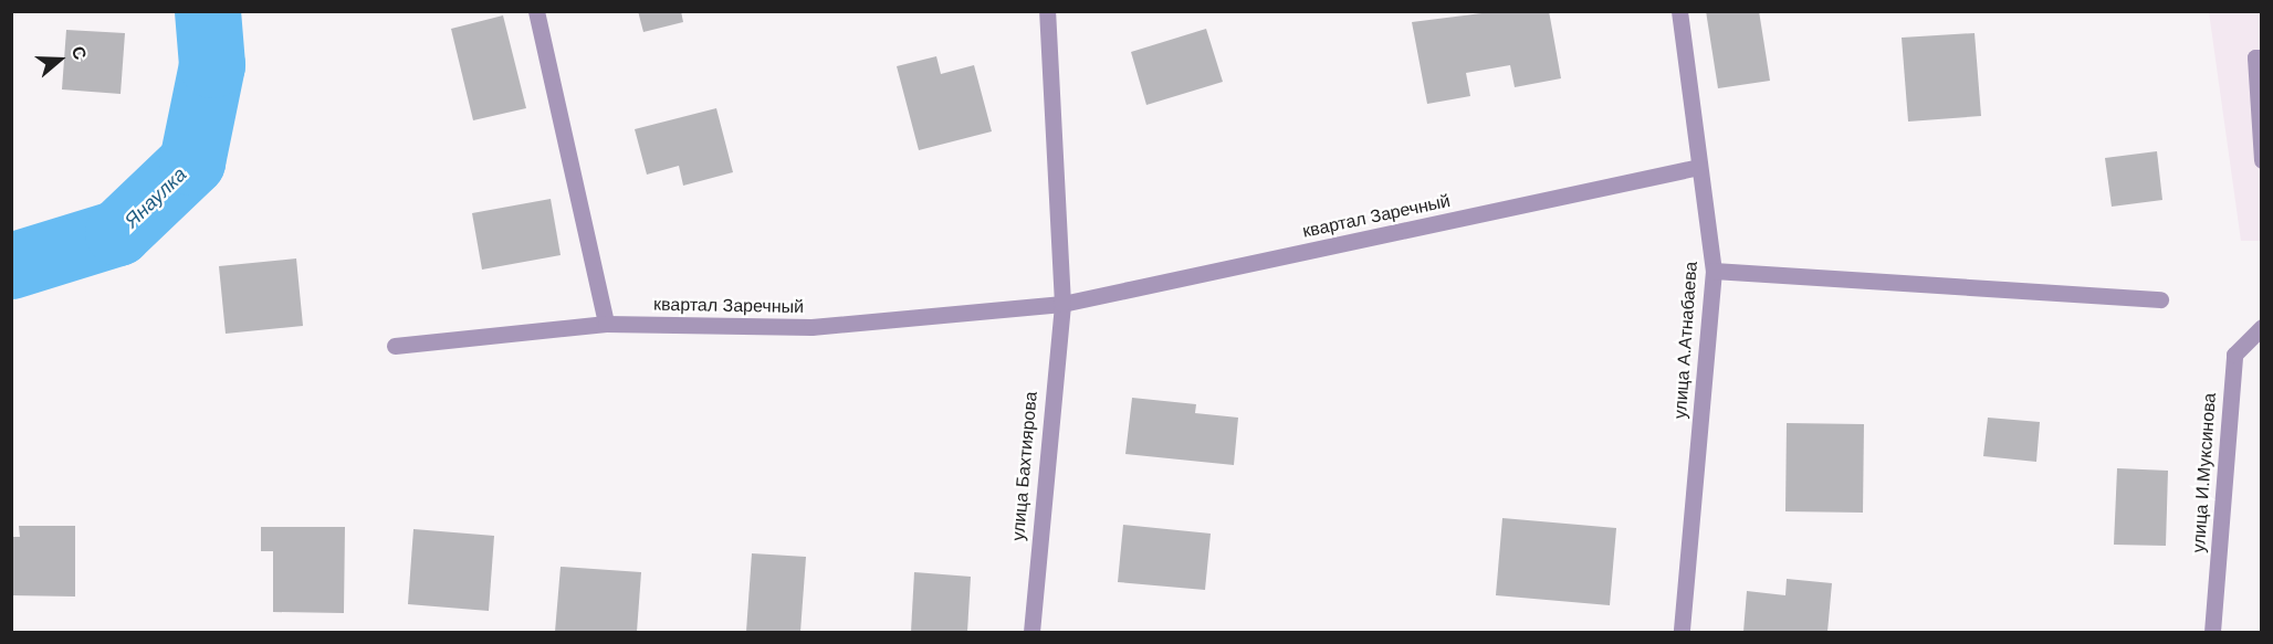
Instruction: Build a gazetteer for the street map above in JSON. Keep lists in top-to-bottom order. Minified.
{"streets":{"street":["квартал Заречный","улица А.Атнабаева","улица Бахтиярова","улица И.Муксинова"]},"crossings":[["квартал Заречный","улица А.Атнабаева"],["квартал Заречный","улица Бахтиярова"]],"water":["Янаулка"],"north":"right"}
